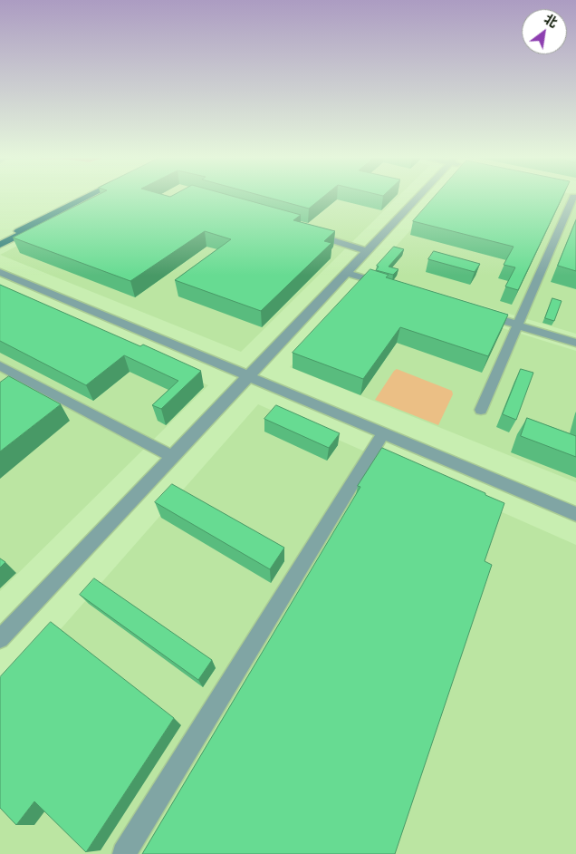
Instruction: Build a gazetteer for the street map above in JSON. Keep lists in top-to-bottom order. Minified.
{"north":"top right"}
